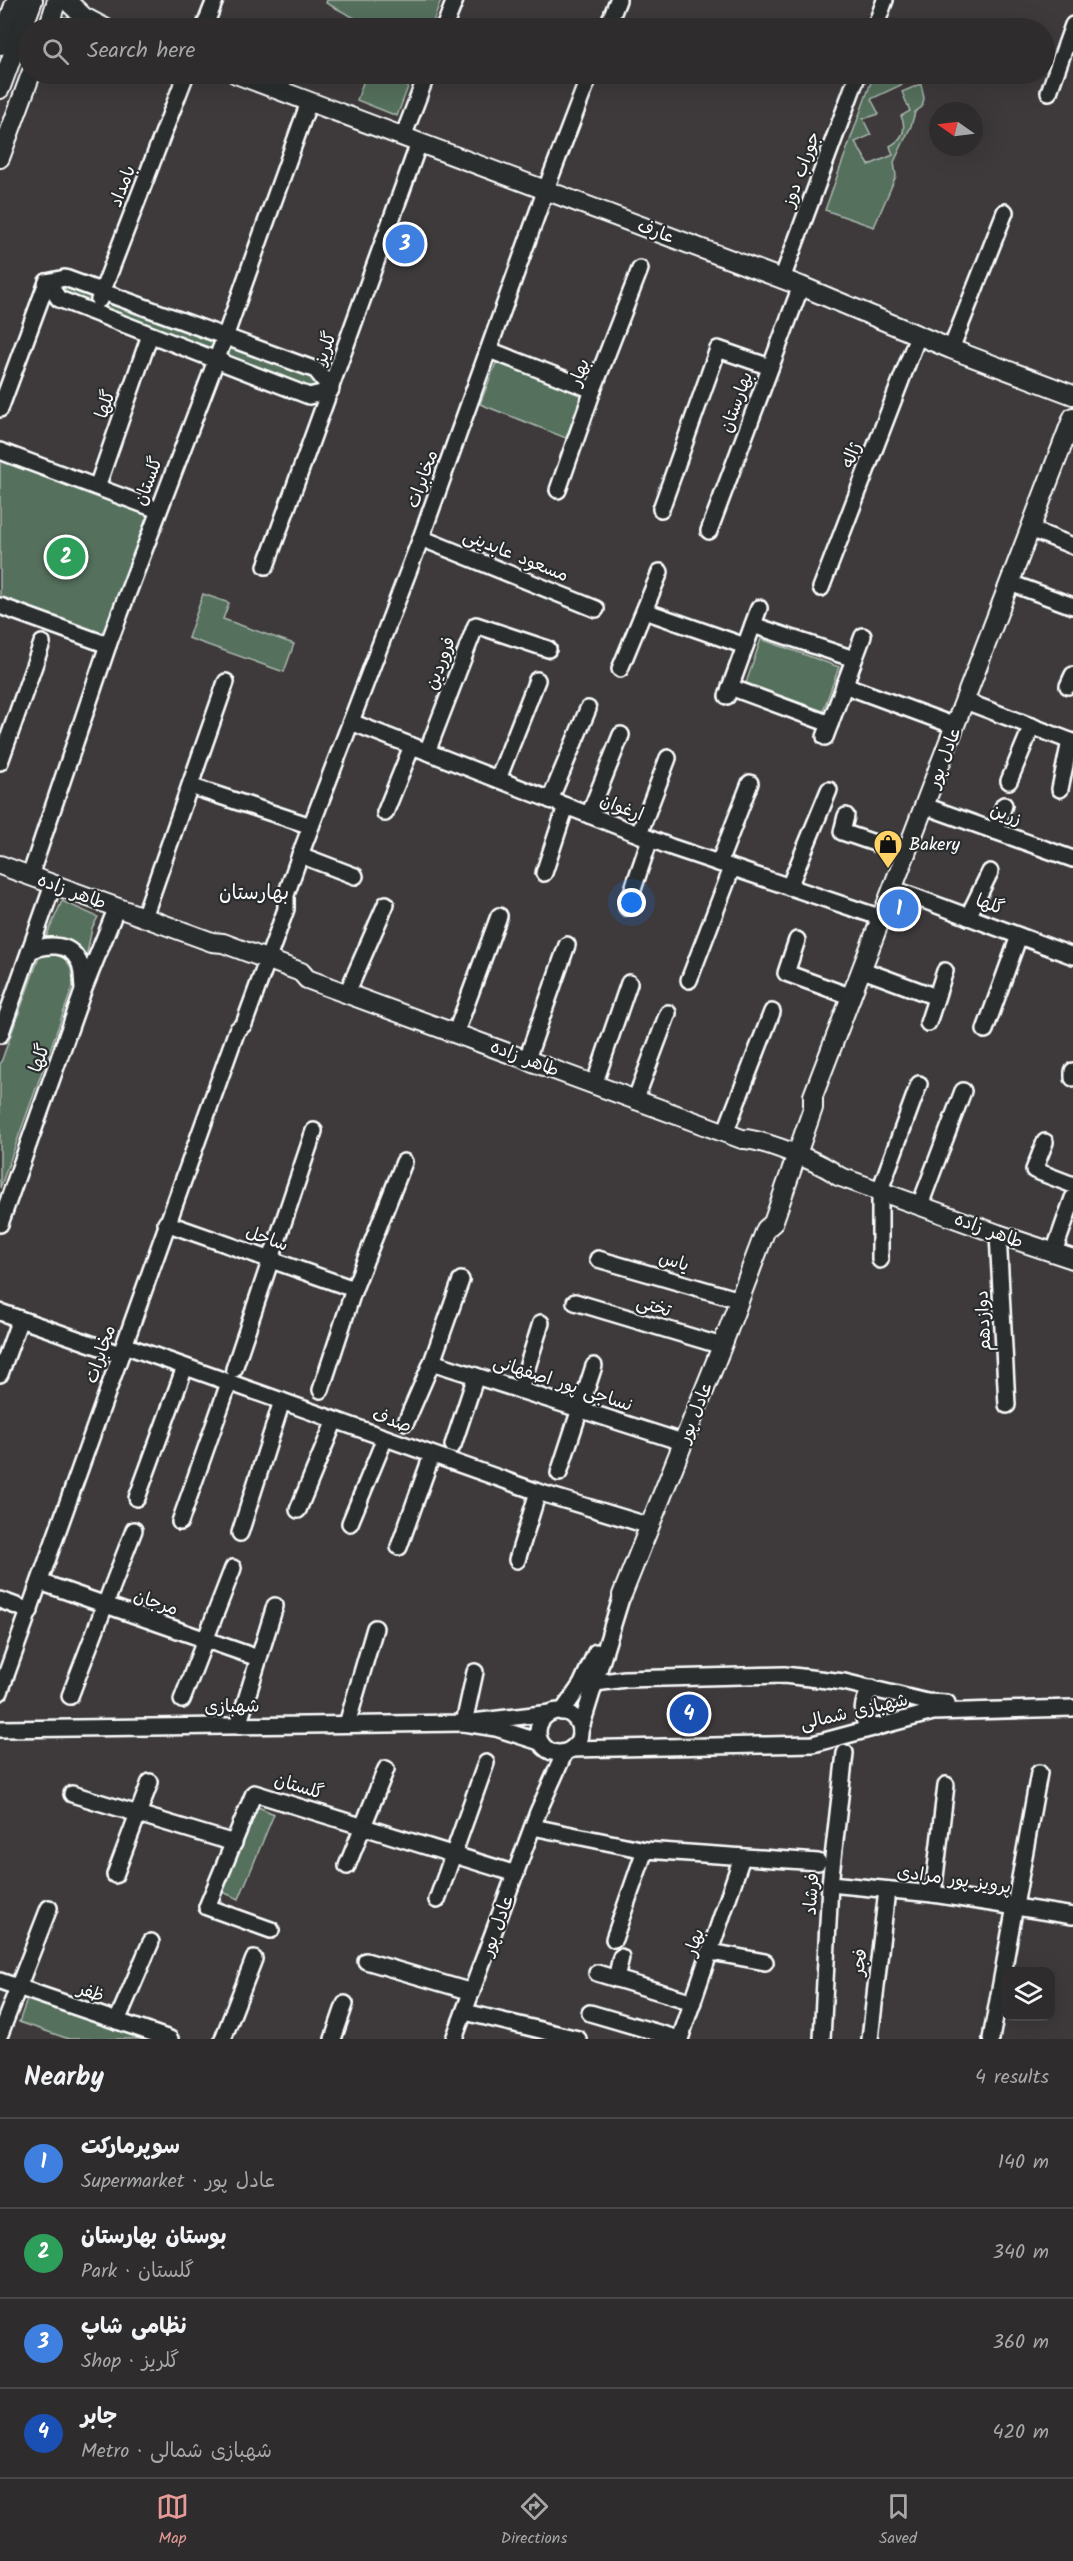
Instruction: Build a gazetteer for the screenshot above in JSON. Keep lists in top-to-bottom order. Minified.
{"streets":{"main road":["عارف","عادل پور","طاهر زاده"],"street":["جوراب دوز","بامداد","گلریز","بهار","بهارستان","گلها","ژاله","مخابرات","گلستان","مسعود عابدینی","فروردین","ارغوان","زرین","ساحل","یاس","تختی","دوازدهم","نساجی پور اصفهانی","صدف","مرجان","شهبازی","شهبازی شمالی","پرویز پور مرادی","فرشاد","فجر","ظفر"]},"crossings":[["جوراب دوز","عارف"],["عارف","گلریز"],["عارف","بهارستان"],["عارف","ژاله"],["عارف","مخابرات"],["عارف","گلستان"],["گلها","عادل پور"],["گلها","طاهر زاده"],["مخابرات","مسعود عابدینی"],["مخابرات","ارغوان"],["مخابرات","طاهر زاده"],["مخابرات","ساحل"],["مخابرات","صدف"],["مخابرات","مرجان"],["گلستان","عادل پور"],["گلستان","طاهر زاده"],["فروردین","ارغوان"],["عادل پور","ارغوان"],["عادل پور","زرین"],["عادل پور","طاهر زاده"],["عادل پور","یاس"],["عادل پور","تختی"],["عادل پور","نساجی پور اصفهانی"],["عادل پور","صدف"],["عادل پور","شهبازی"],["عادل پور","شهبازی شمالی"],["طاهر زاده","دوازدهم"],["شهبازی","شهبازی شمالی"],["پرویز پور مرادی","فرشاد"],["پرویز پور مرادی","فجر"]],"districts":["بهارستان"],"places":{"shop":["Bakery"]},"north":"left","page":{"search":"Search here","pins":["3","2","1","4"],"heading":["Nearby","4 results"],"list":[{"mark":"1","name":"سوپرمارکت","note":"Supermarket · عادل پور","value":"140 m"},{"mark":"2","name":"بوستان بهارستان","note":"Park · گلستان","value":"340 m"},{"mark":"3","name":"نظامی شاپ","note":"Shop · گلریز","value":"360 m"},{"mark":"4","name":"جابر","note":"Metro · شهبازی شمالی","value":"420 m"}],"nav":["Map","Directions","Saved"]}}
